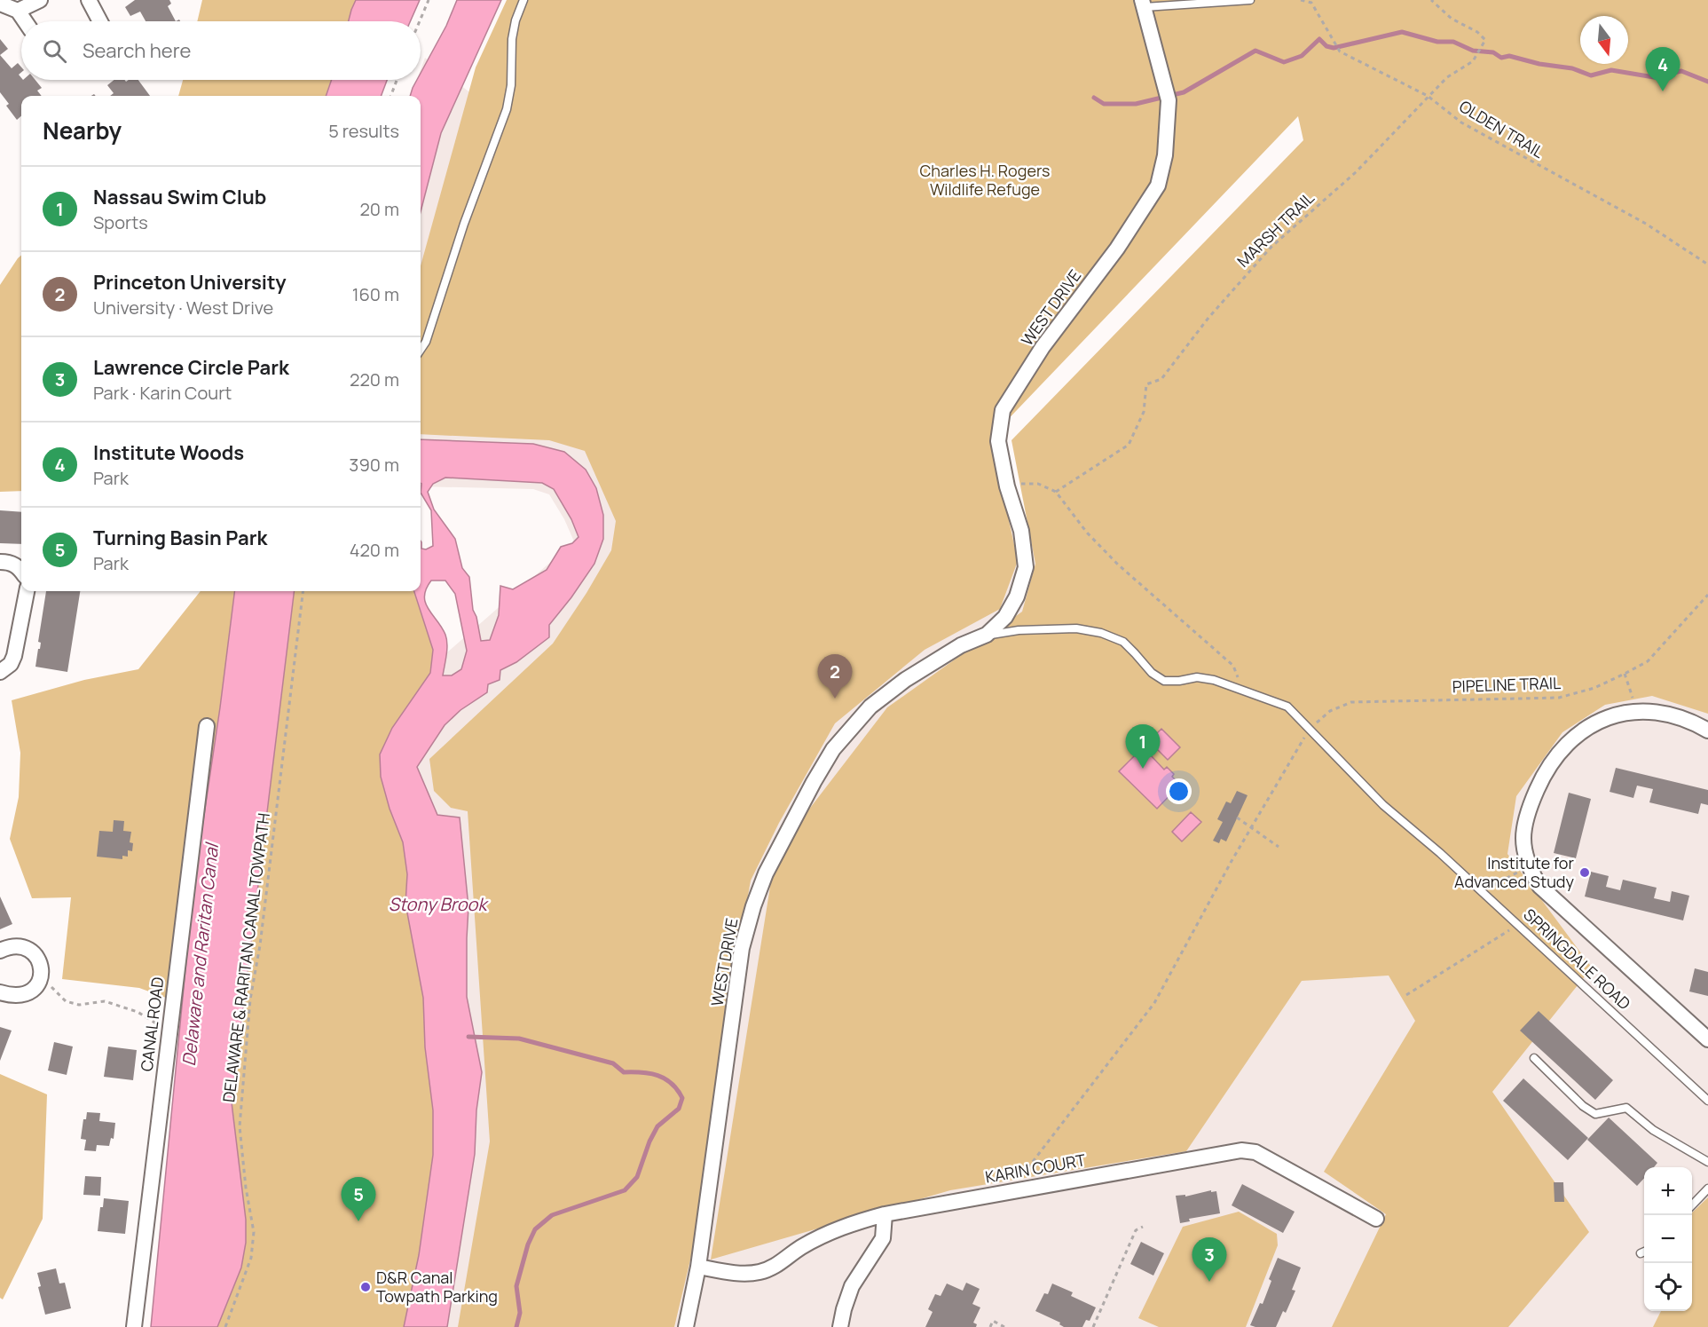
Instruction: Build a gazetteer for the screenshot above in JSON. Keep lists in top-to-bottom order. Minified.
{"streets":{"street":["WEST DRIVE","CANAL ROAD","KARIN COURT"],"lane":["SPRINGDALE ROAD"],"path":["OLDEN TRAIL","MARSH TRAIL","PIPELINE TRAIL","DELAWARE & RARITAN CANAL TOWPATH"]},"crossings":[["OLDEN TRAIL","MARSH TRAIL"],["WEST DRIVE","PIPELINE TRAIL"],["WEST DRIVE","SPRINGDALE ROAD"],["WEST DRIVE","KARIN COURT"],["PIPELINE TRAIL","KARIN COURT"]],"water":["Stony Brook","Delaware and Raritan Canal"],"parks":["Charles H. Rogers Wildlife Refuge"],"places":["Institute for Advanced Study","D&R Canal Towpath Parking"],"north":"bottom","page":{"search":"Search here","pins":["4","2","1","5","3"],"heading":["Nearby","5 results"],"list":[{"mark":"1","name":"Nassau Swim Club","note":"Sports","value":"20 m"},{"mark":"2","name":"Princeton University","note":"University · West Drive","value":"160 m"},{"mark":"3","name":"Lawrence Circle Park","note":"Park · Karin Court","value":"220 m"},{"mark":"4","name":"Institute Woods","note":"Park","value":"390 m"},{"mark":"5","name":"Turning Basin Park","note":"Park","value":"420 m"}],"map_buttons":["+","−"]}}
